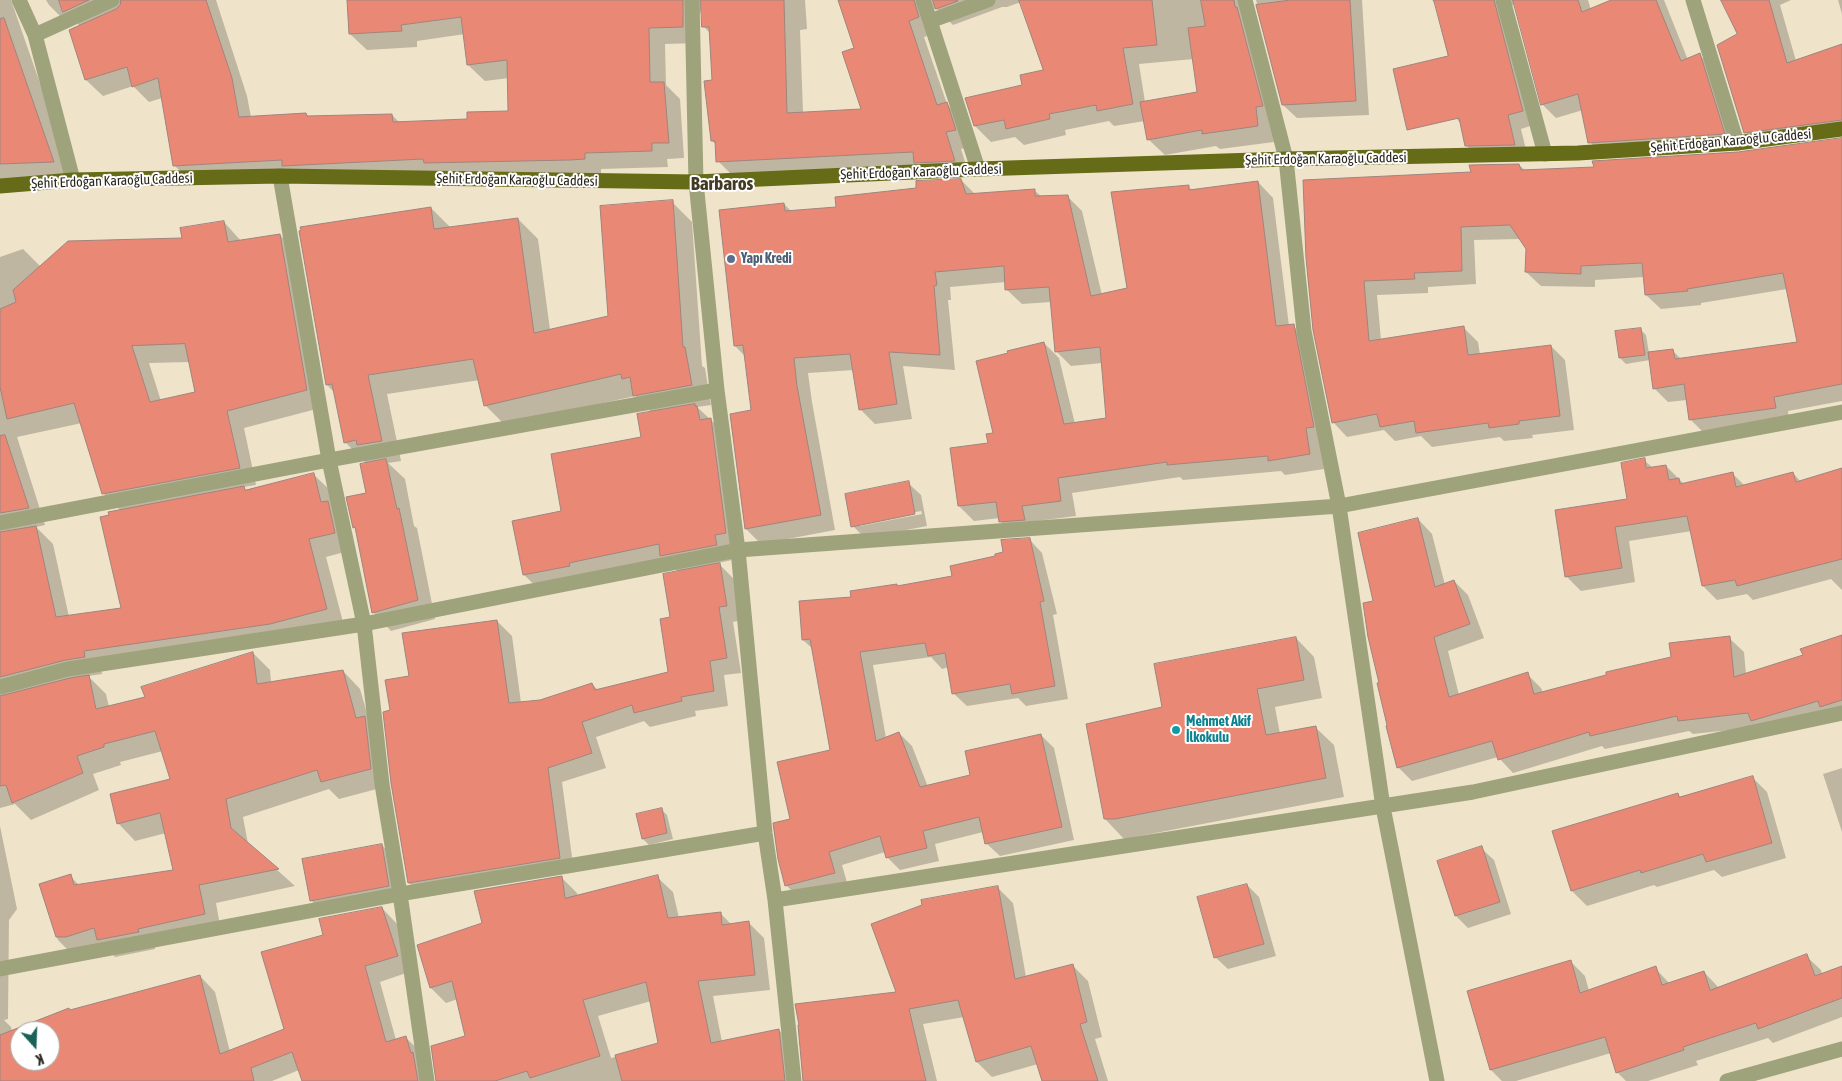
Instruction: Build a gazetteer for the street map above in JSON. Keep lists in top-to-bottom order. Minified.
{"streets":{"main road":["Şehit Erdoğan Karaoğlu Caddesi"]},"districts":["Barbaros"],"places":["Yapı Kredi","Mehmet Akif İlkokulu"],"north":"bottom"}
